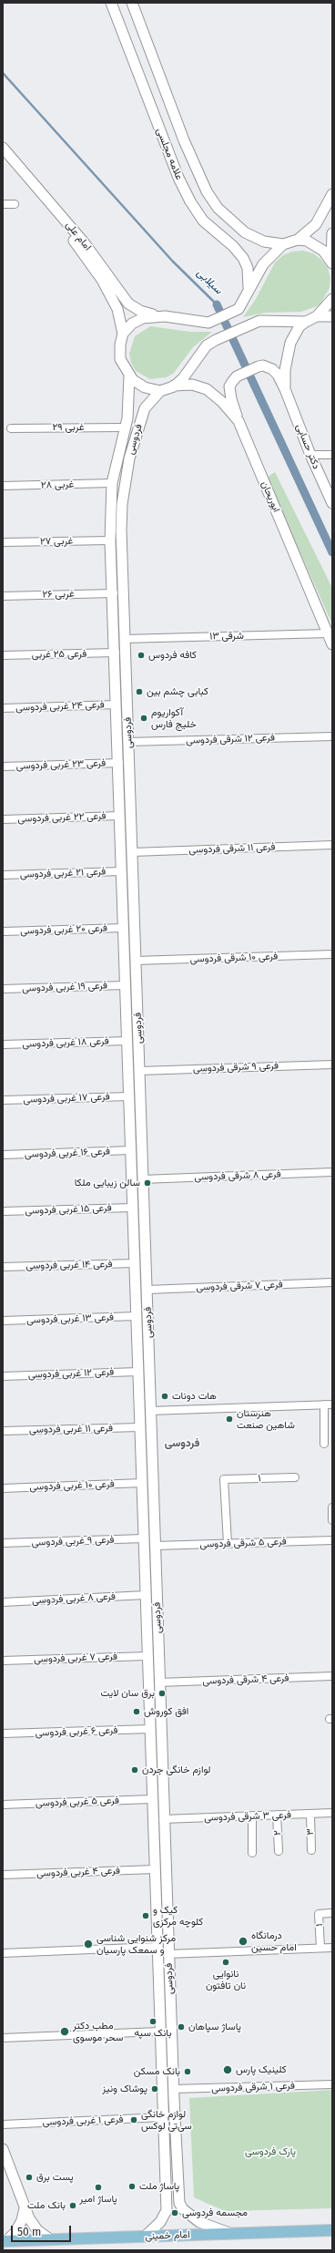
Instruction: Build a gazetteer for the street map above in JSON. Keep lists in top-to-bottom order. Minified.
{"streets":{"main road":["علامه مجلسی","امام علی","فردوسی","دکتر حسابی","ابوریحان","امام خمینی"],"street":["۲۹ غربی","۲۸ غربی","۲۷ غربی","۲۶ غربی","۱۳ شرقی","فرعی ۲۵ غربی","فرعی ۲۴ غربی فردوسی","فرعی ۱۲ شرقی فردوسی","فرعی ۲۳ غربی فردوسی","فرعی ۲۲ غربی فردوسی","فرعی ۱۱ شرقی فردوسی","فرعی ۲۱ غربی فردوسی","فرعی ۲۰ غربی فردوسی","فرعی ۱۰ شرقی فردوسی","فرعی ۱۹ غربی فردوسی","فرعی ۱۸ غربی فردوسی","فرعی ۹ شرقی فردوسی","فرعی ۱۷ غربی فردوسی","فرعی ۱۶ غربی فردوسی","فرعی ۸ شرقی فردوسی","فرعی ۱۵ غربی فردوسی","فرعی ۱۴ غربی فردوسی","فرعی ۷ شرقی فردوسی","فرعی ۱۳ غربی فردوسی","فرعی ۱۲ غربی فردوسی","فرعی ۱۱ غربی فردوسی","۱","فرعی ۱۰ غربی فردوسی","فرعی ۹ غربی فردوسی","فرعی ۵ شرقی فردوسی","فرعی ۸ غربی فردوسی","فرعی ۷ غربی فردوسی","فرعی ۴ شرقی فردوسی","فرعی ۶ غربی فردوسی","فرعی ۵ غربی فردوسی","فرعی ۳ شرقی فردوسی","۳","۲","فرعی ۴ غربی فردوسی","فرعی ۱ شرقی فردوسی","فرعی ۱ غربی فردوسی"]},"crossings":[["۲۹ غربی","فردوسی"],["فردوسی","۲۸ غربی"],["فردوسی","۲۷ غربی"],["فردوسی","۲۶ غربی"],["فردوسی","۱۳ شرقی"],["فردوسی","فرعی ۲۵ غربی"],["فردوسی","فرعی ۲۴ غربی فردوسی"],["فردوسی","فرعی ۱۲ شرقی فردوسی"],["فردوسی","فرعی ۲۳ غربی فردوسی"],["فردوسی","فرعی ۲۲ غربی فردوسی"],["فردوسی","فرعی ۱۱ شرقی فردوسی"],["فردوسی","فرعی ۲۱ غربی فردوسی"],["فردوسی","فرعی ۲۰ غربی فردوسی"],["فردوسی","فرعی ۱۰ شرقی فردوسی"],["فردوسی","فرعی ۱۹ غربی فردوسی"],["فردوسی","فرعی ۱۸ غربی فردوسی"],["فردوسی","فرعی ۹ شرقی فردوسی"],["فردوسی","فرعی ۱۷ غربی فردوسی"],["فردوسی","فرعی ۱۶ غربی فردوسی"],["فردوسی","فرعی ۸ شرقی فردوسی"],["فردوسی","فرعی ۱۵ غربی فردوسی"],["فردوسی","فرعی ۱۴ غربی فردوسی"],["فردوسی","فرعی ۷ شرقی فردوسی"],["فردوسی","فرعی ۱۳ غربی فردوسی"],["فردوسی","فرعی ۱۲ غربی فردوسی"],["فردوسی","فرعی ۱۱ غربی فردوسی"],["فردوسی","فرعی ۱۰ غربی فردوسی"],["فردوسی","فرعی ۹ غربی فردوسی"],["فردوسی","فرعی ۵ شرقی فردوسی"],["فردوسی","فرعی ۸ غربی فردوسی"],["فردوسی","فرعی ۷ غربی فردوسی"],["فردوسی","فرعی ۴ شرقی فردوسی"],["فردوسی","فرعی ۶ غربی فردوسی"],["فردوسی","فرعی ۵ غربی فردوسی"],["فردوسی","فرعی ۳ شرقی فردوسی"],["فردوسی","فرعی ۴ غربی فردوسی"],["فردوسی","فرعی ۱ شرقی فردوسی"],["فردوسی","فرعی ۱ غربی فردوسی"],["فردوسی","امام خمینی"],["ابوریحان","۱۳ شرقی"],["۱","فرعی ۵ شرقی فردوسی"],["فرعی ۳ شرقی فردوسی","۳"],["فرعی ۳ شرقی فردوسی","۲"]],"districts":["فردوسی"],"water":["سیلابی"],"parks":["پارک فردوسی"],"places":["کافه فردوس","کبابی چشم بین","آکواریوم خلیج فارس","سالن زیبایی ملکا","هات دونات","هنرستان شاهین صنعت","برق سان لایت","افق کوروش","لوازم خانگی جردن","کیک و کلوچه مرکزی","درمانگاه امام حسین","مرکز شنوایی شناسی و سمعک پارسیان","نانوایی نان تافتون","بانک سپه","پاساژ سپاهان","مطب دکتر سحر موسوی","کلینیک پارس","بانک مسکن","پوشاک ونیز","لوازم خانگی سی‌تی لوکس","پست برق","پاساژ ملت","پاساژ امیر","بانک ملت","مجسمه فردوسی"],"scale_bar":"50 m"}
